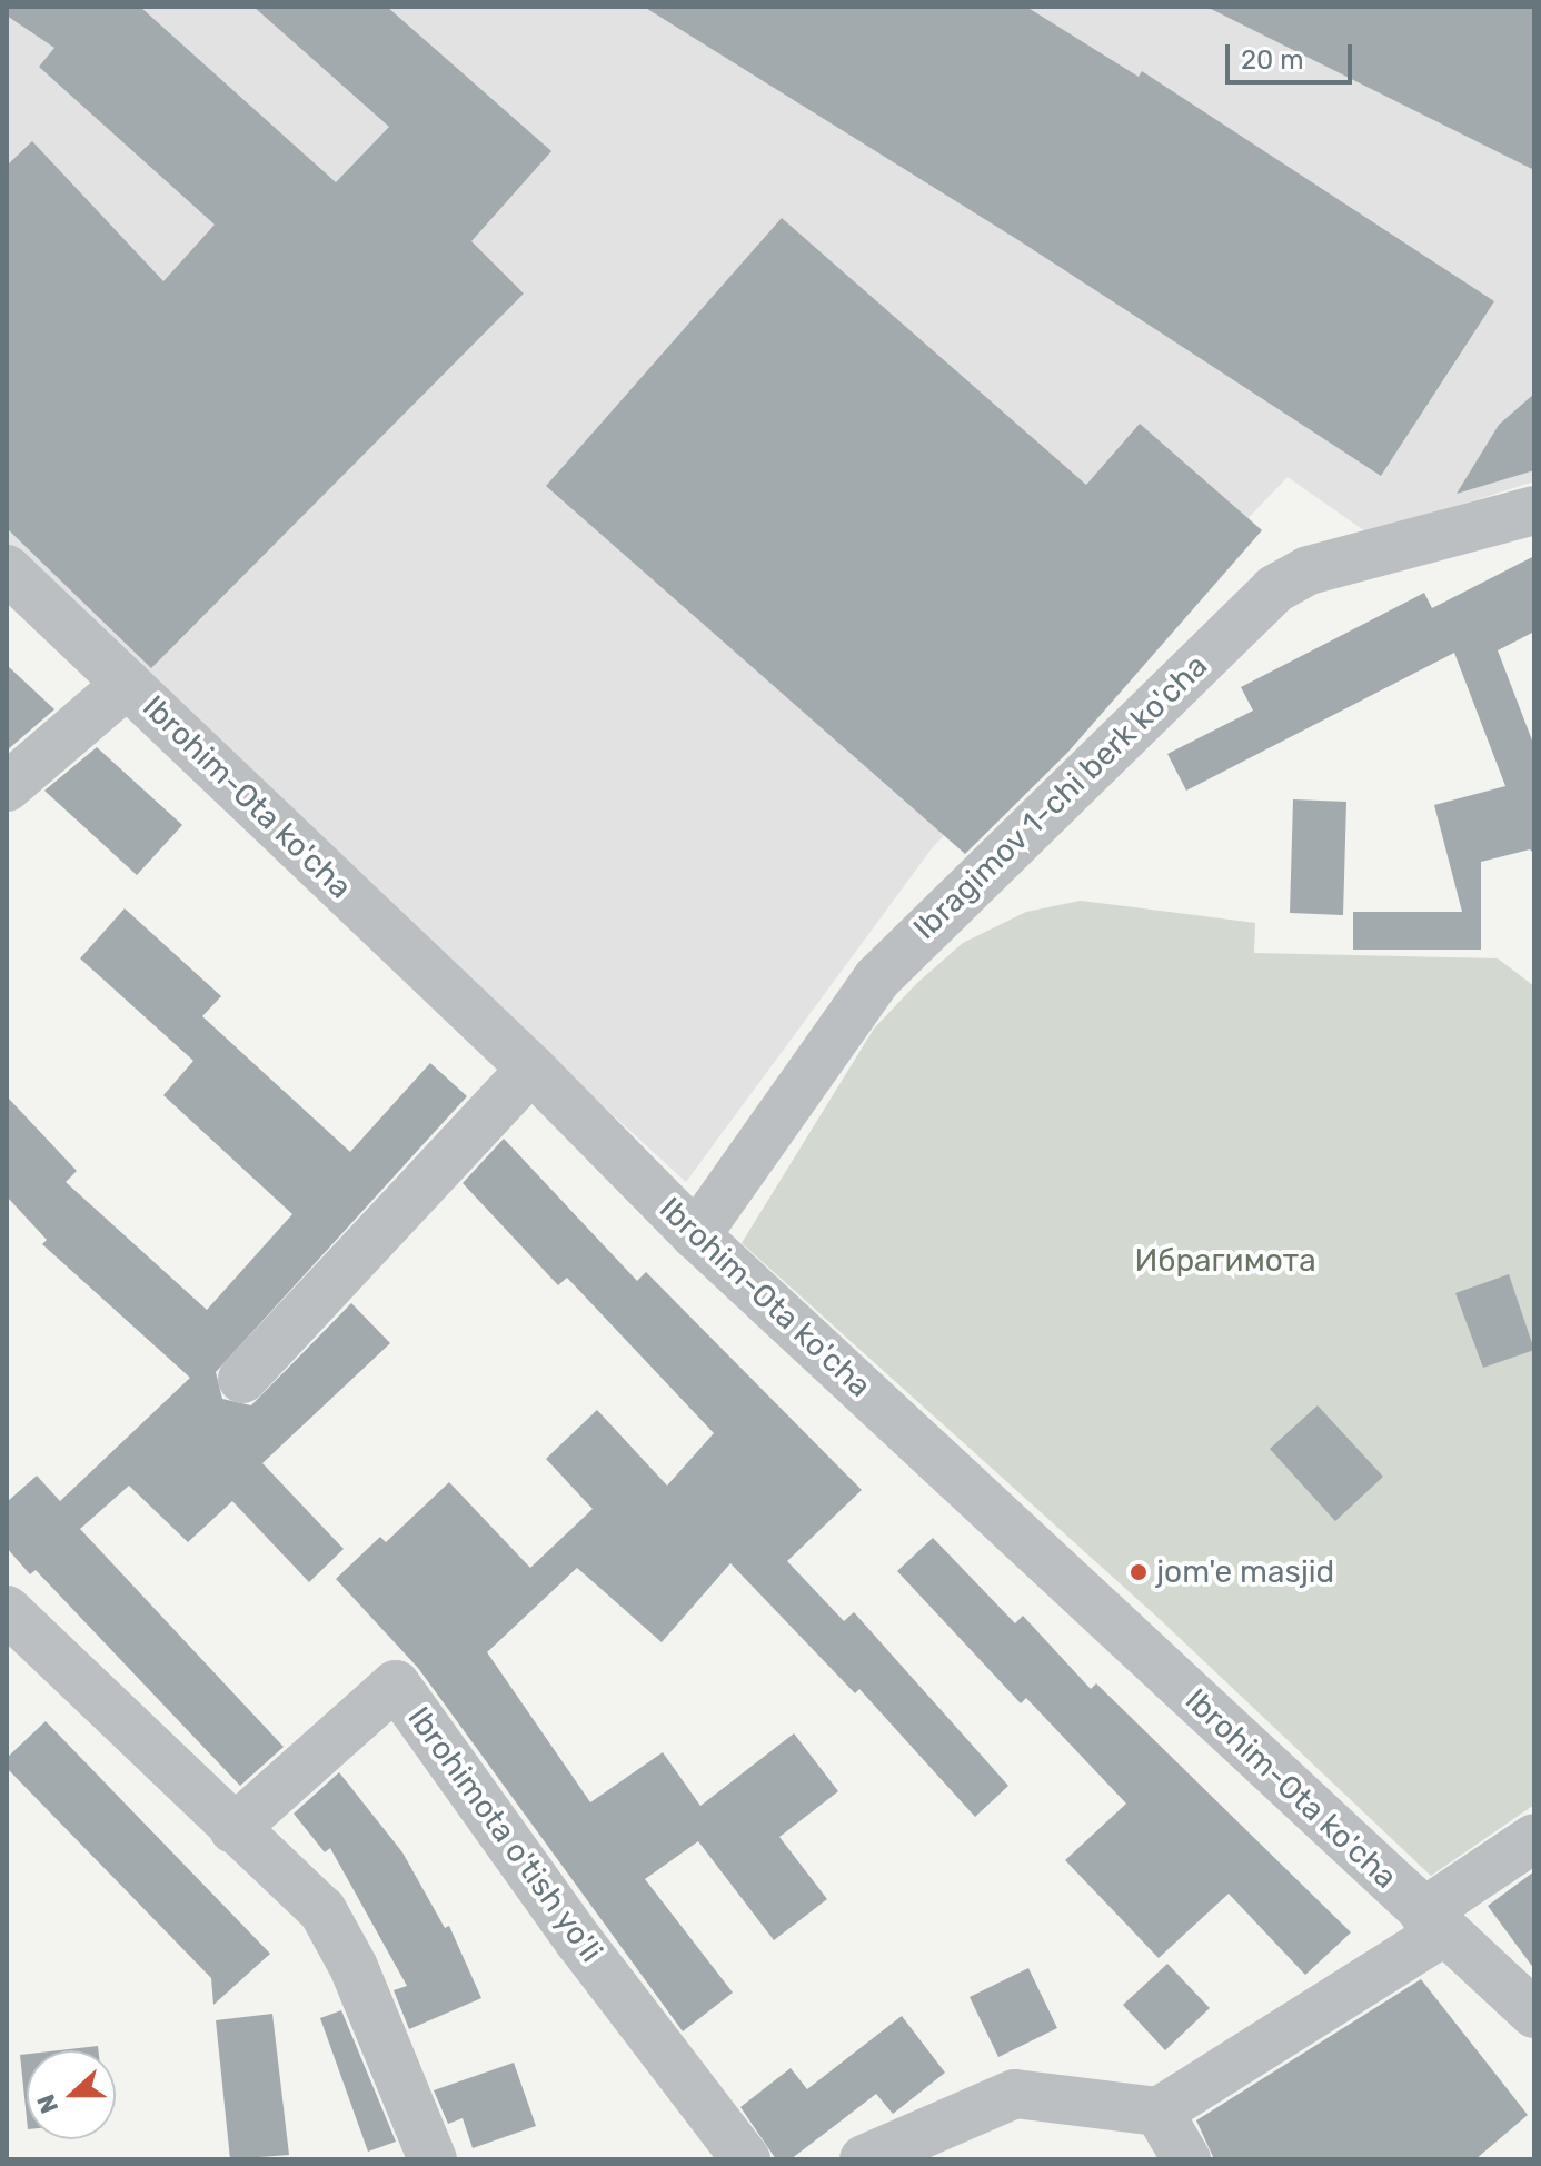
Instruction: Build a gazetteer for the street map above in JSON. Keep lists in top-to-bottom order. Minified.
{"streets":{"street":["Ibrohim-Ota ko'cha","Ibragimov 1-chi berk ko'cha","Ibrohimota o'tish yo'li"]},"crossings":[["Ibrohim-Ota ko'cha","Ibragimov 1-chi berk ko'cha"]],"parks":["Ибрагимота"],"places":["jom'e masjid"],"scale_bar":"20 m","north":"left"}
